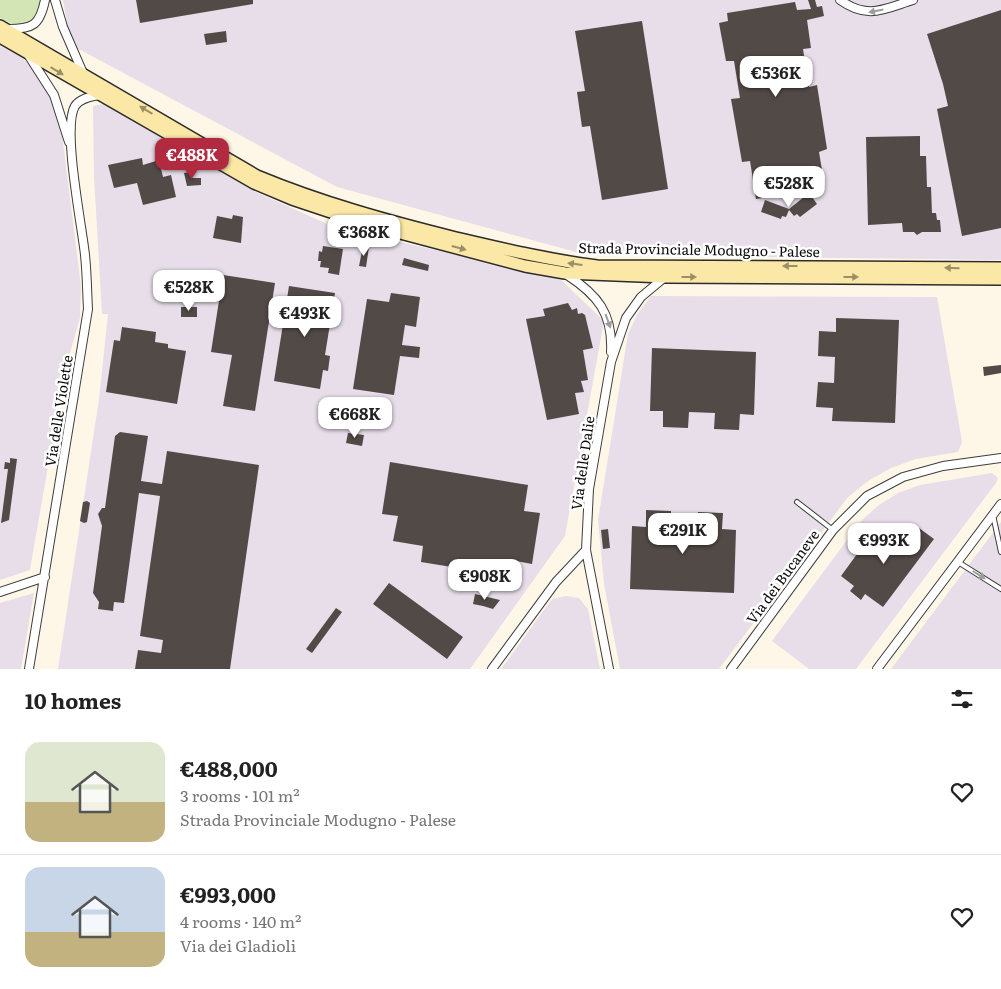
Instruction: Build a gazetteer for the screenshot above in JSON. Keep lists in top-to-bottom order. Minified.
{"streets":{"main road":["Strada Provinciale Modugno - Palese"],"street":["Via delle Violette","Via delle Dalie","Via dei Bucaneve"]},"crossings":[["Strada Provinciale Modugno - Palese","Via delle Dalie"]],"page":{"price":["€536K","€488K","€528K","€368K","€528K","€493K","€668K","€291K","€993K","€908K"],"heading":"10 homes","list":[{"name":"€488,000","note":"3 rooms · 101 m² · Strada Provinciale Modugno - Palese"},{"name":"€993,000","note":"4 rooms · 140 m² · Via dei Gladioli"}]}}
